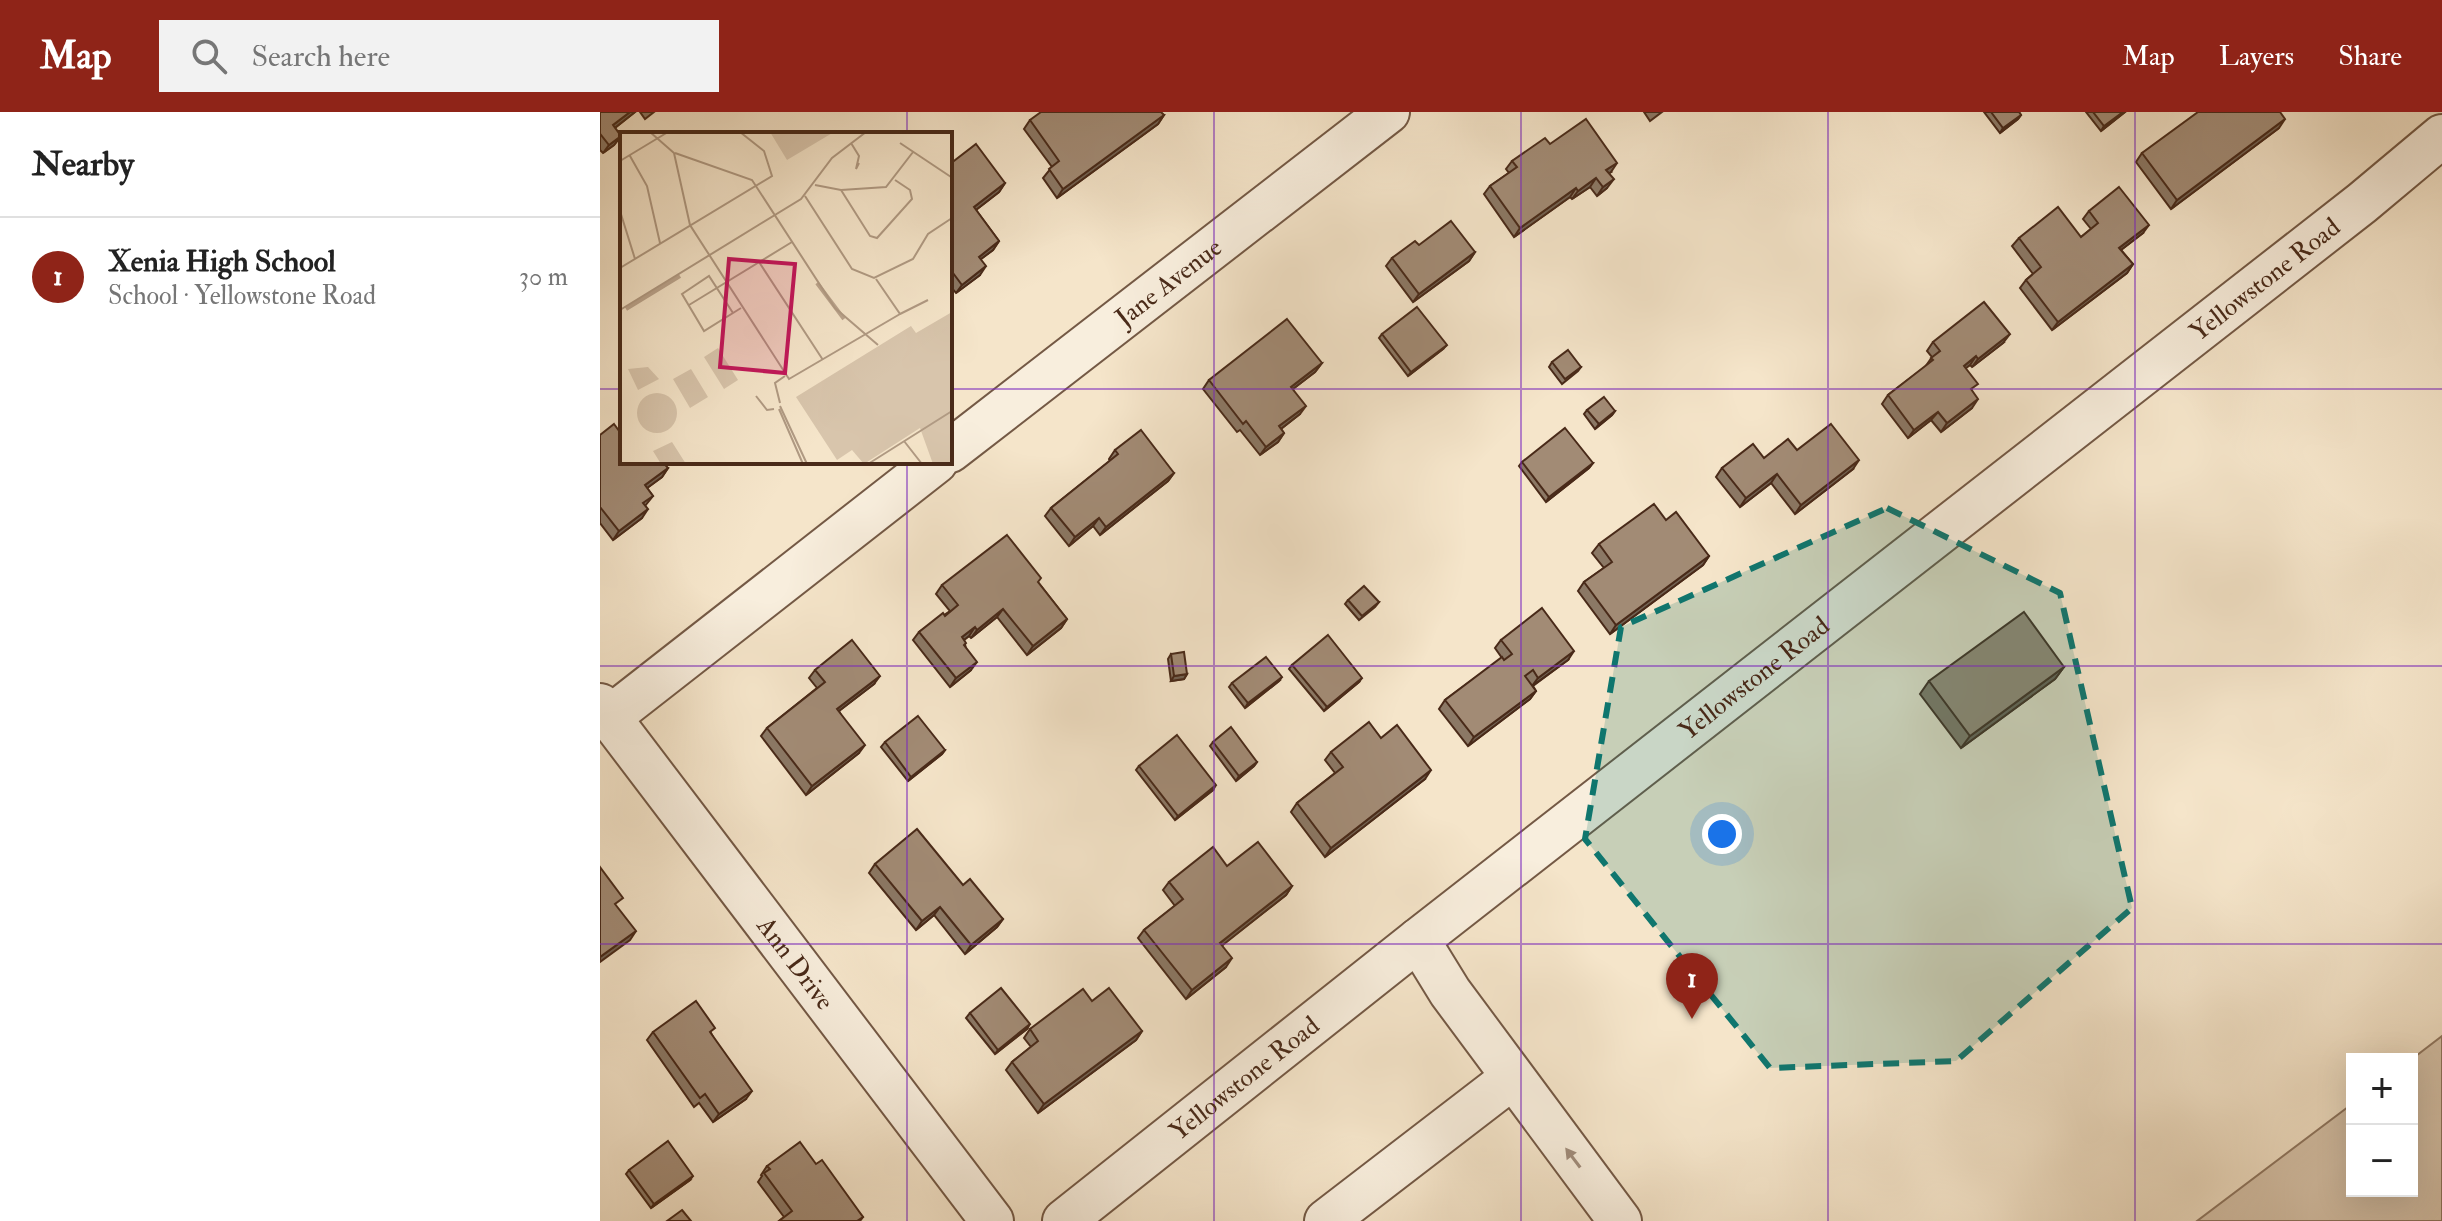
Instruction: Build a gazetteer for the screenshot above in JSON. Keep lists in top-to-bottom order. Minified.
{"streets":{"street":["Yellowstone Road","Jane Avenue","Ann Drive"]},"page":{"header":"Map","search":"Search here","nav":["Map","Layers","Share"],"heading":"Nearby","list":[{"mark":"1","name":"Xenia High School","note":"School · Yellowstone Road","value":"30 m"}],"pins":"1","map_buttons":["+","−"]}}
